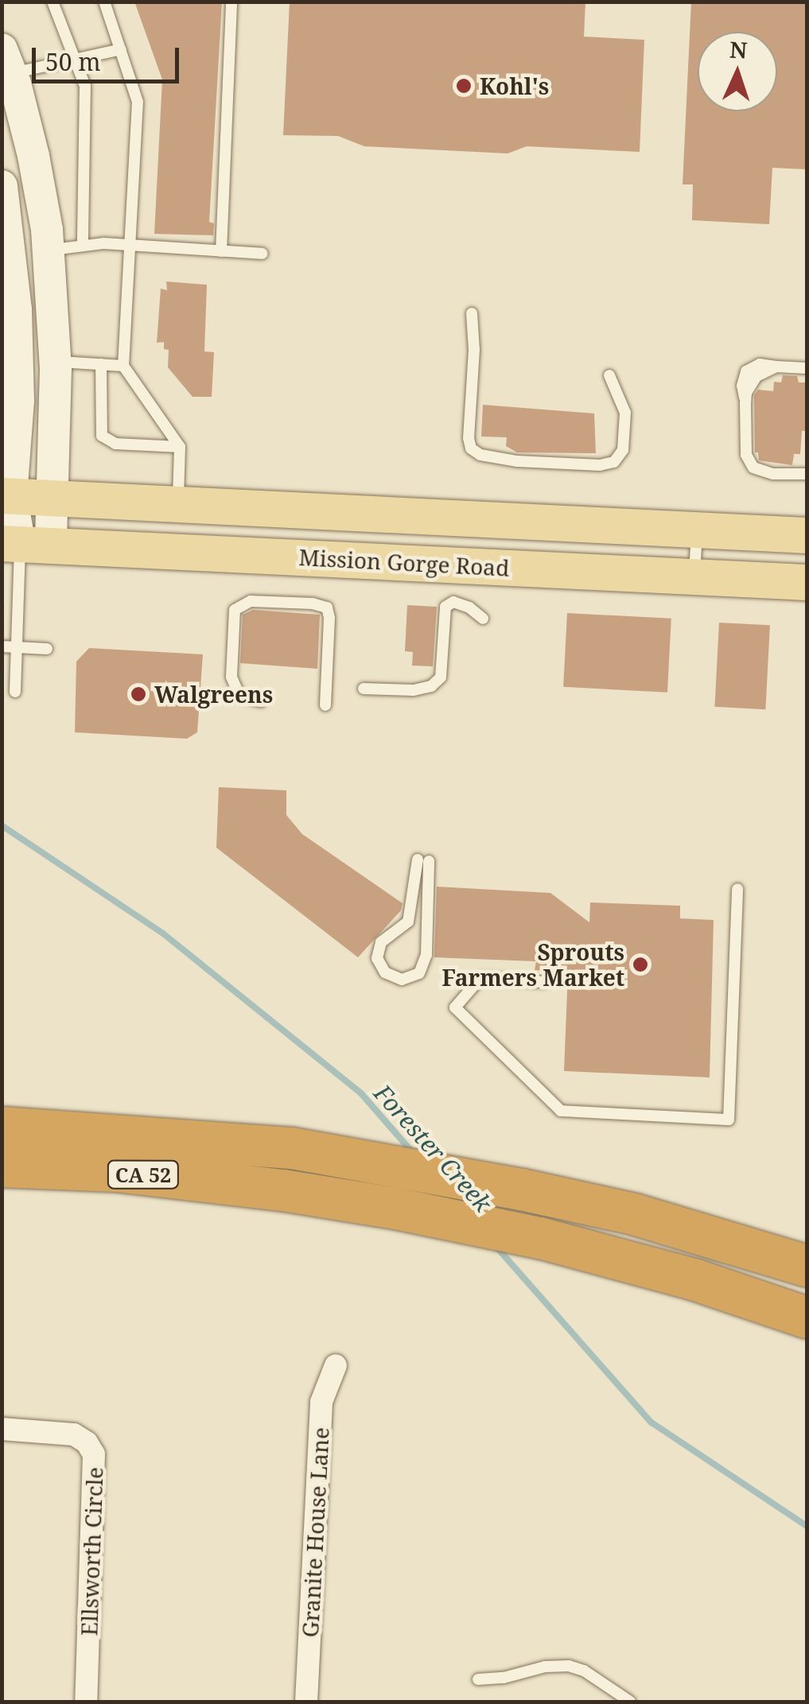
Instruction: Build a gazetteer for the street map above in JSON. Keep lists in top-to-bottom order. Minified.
{"streets":{"highway":["CA 52"],"main road":["Mission Gorge Road"],"street":["Granite House Lane","Ellsworth Circle"]},"water":["Forester Creek"],"places":["Kohl's","Walgreens","Sprouts Farmers Market"],"scale_bar":"50 m","north":"top"}
